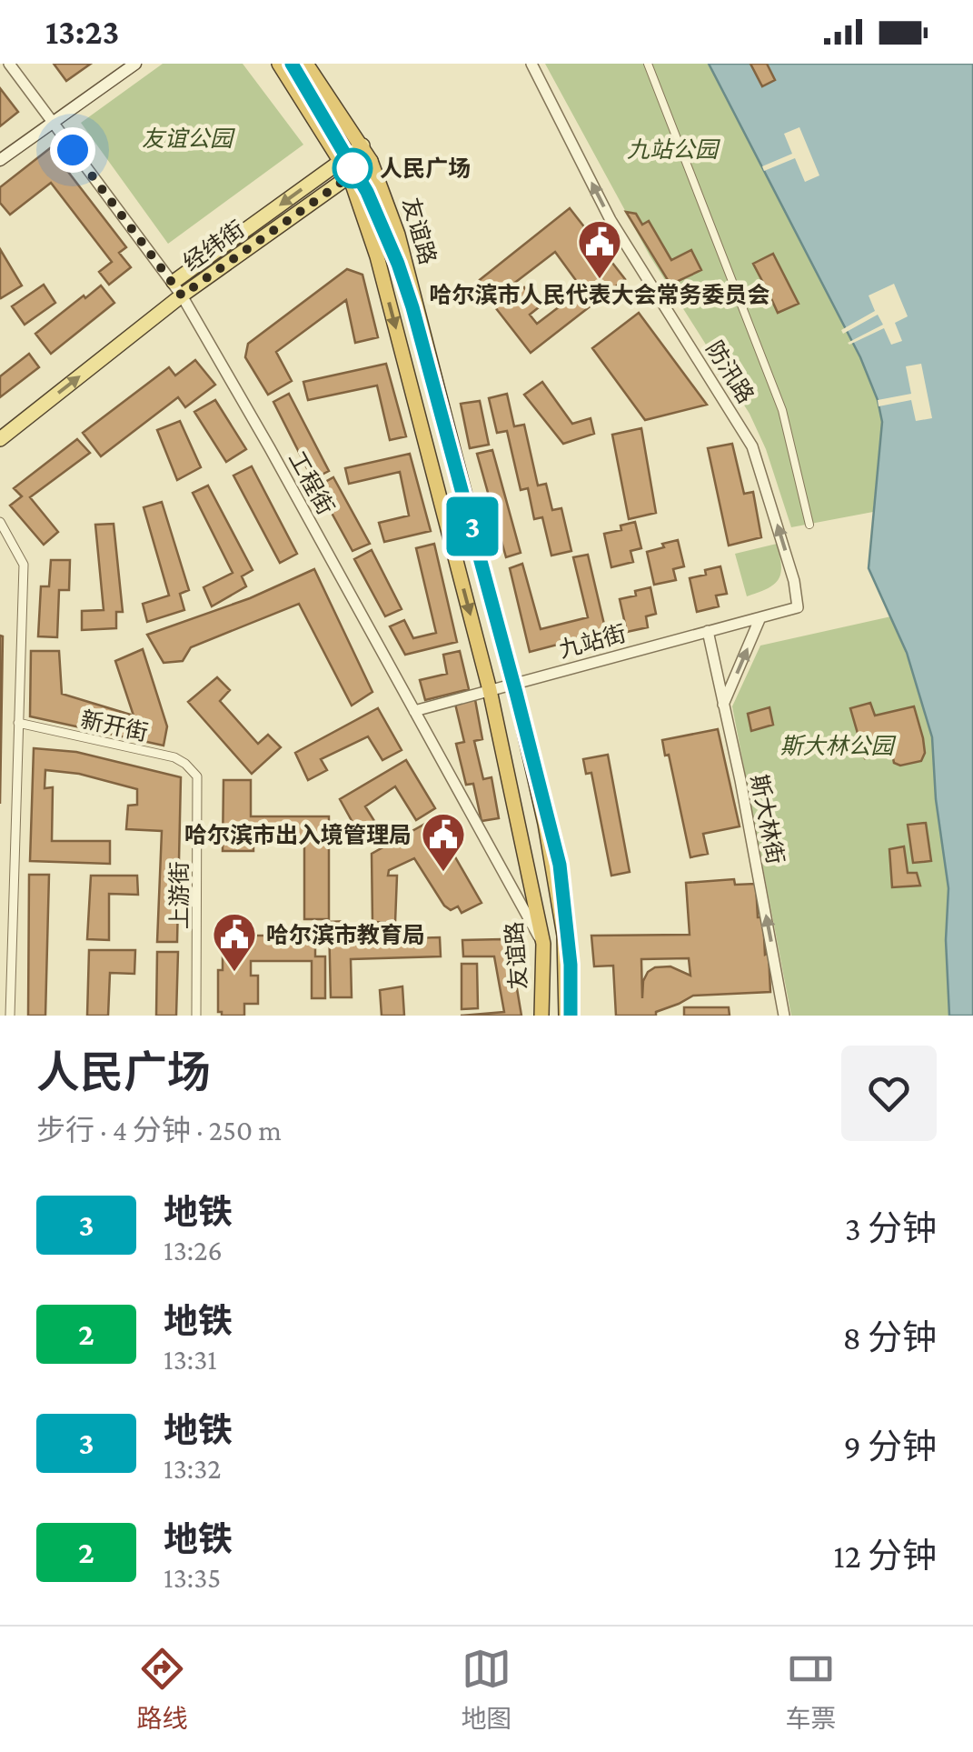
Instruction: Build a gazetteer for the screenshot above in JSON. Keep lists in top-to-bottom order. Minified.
{"streets":{"highway":["友谊路"],"main road":["经纬街"],"street":["防汛路","工程街","九站街","新开街","斯大林街","上游街"]},"crossings":[["友谊路","经纬街"],["友谊路","工程街"],["友谊路","九站街"],["经纬街","工程街"],["防汛路","九站街"],["工程街","九站街"],["九站街","斯大林街"],["新开街","上游街"]],"one_way":["斯大林街"],"parks":["友谊公园","九站公园","斯大林公园"],"places":{"other":["人民广场"],"public building":["哈尔滨市人民代表大会常务委员会","哈尔滨市出入境管理局","哈尔滨市教育局"]},"lines":["metro line 3"],"page":{"status":"13:23","on_map":"3","heading":["人民广场","步行 · 4 分钟 · 250 m"],"list":[{"mark":"3","name":"地铁","note":"13:26","value":"3 分钟"},{"mark":"2","name":"地铁","note":"13:31","value":"8 分钟"},{"mark":"3","name":"地铁","note":"13:32","value":"9 分钟"},{"mark":"2","name":"地铁","note":"13:35","value":"12 分钟"}],"tabs":["路线","地图","车票"]}}
